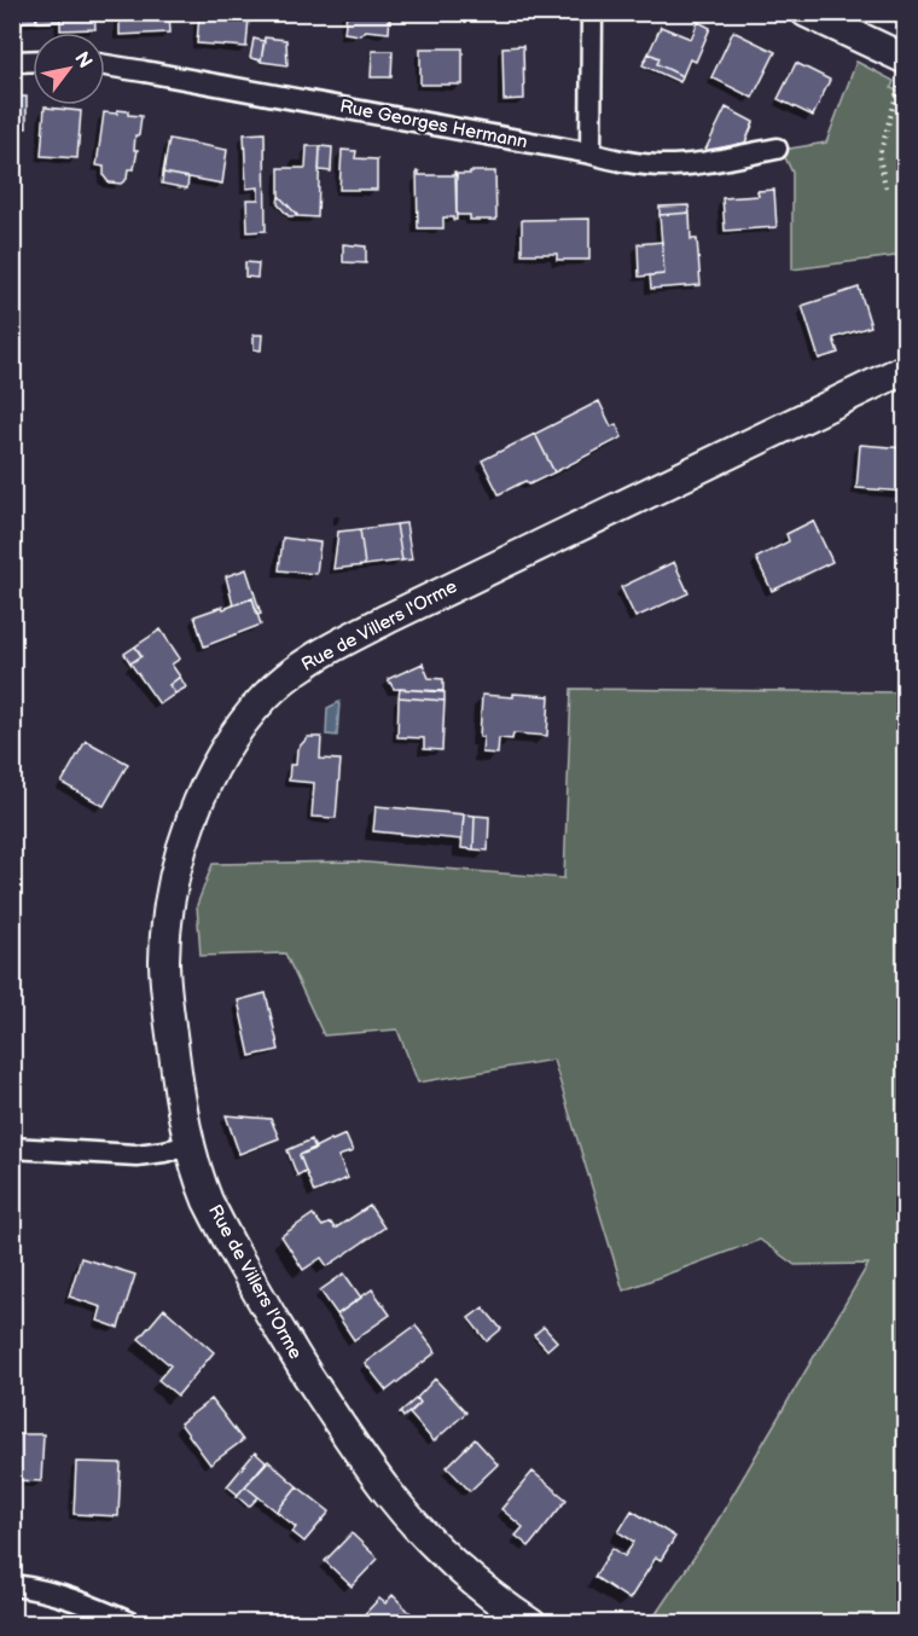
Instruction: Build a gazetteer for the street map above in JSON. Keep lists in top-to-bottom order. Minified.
{"streets":{"main road":["Rue de Villers l'Orme"],"street":["Rue Georges Hermann"]},"north":"top right"}
